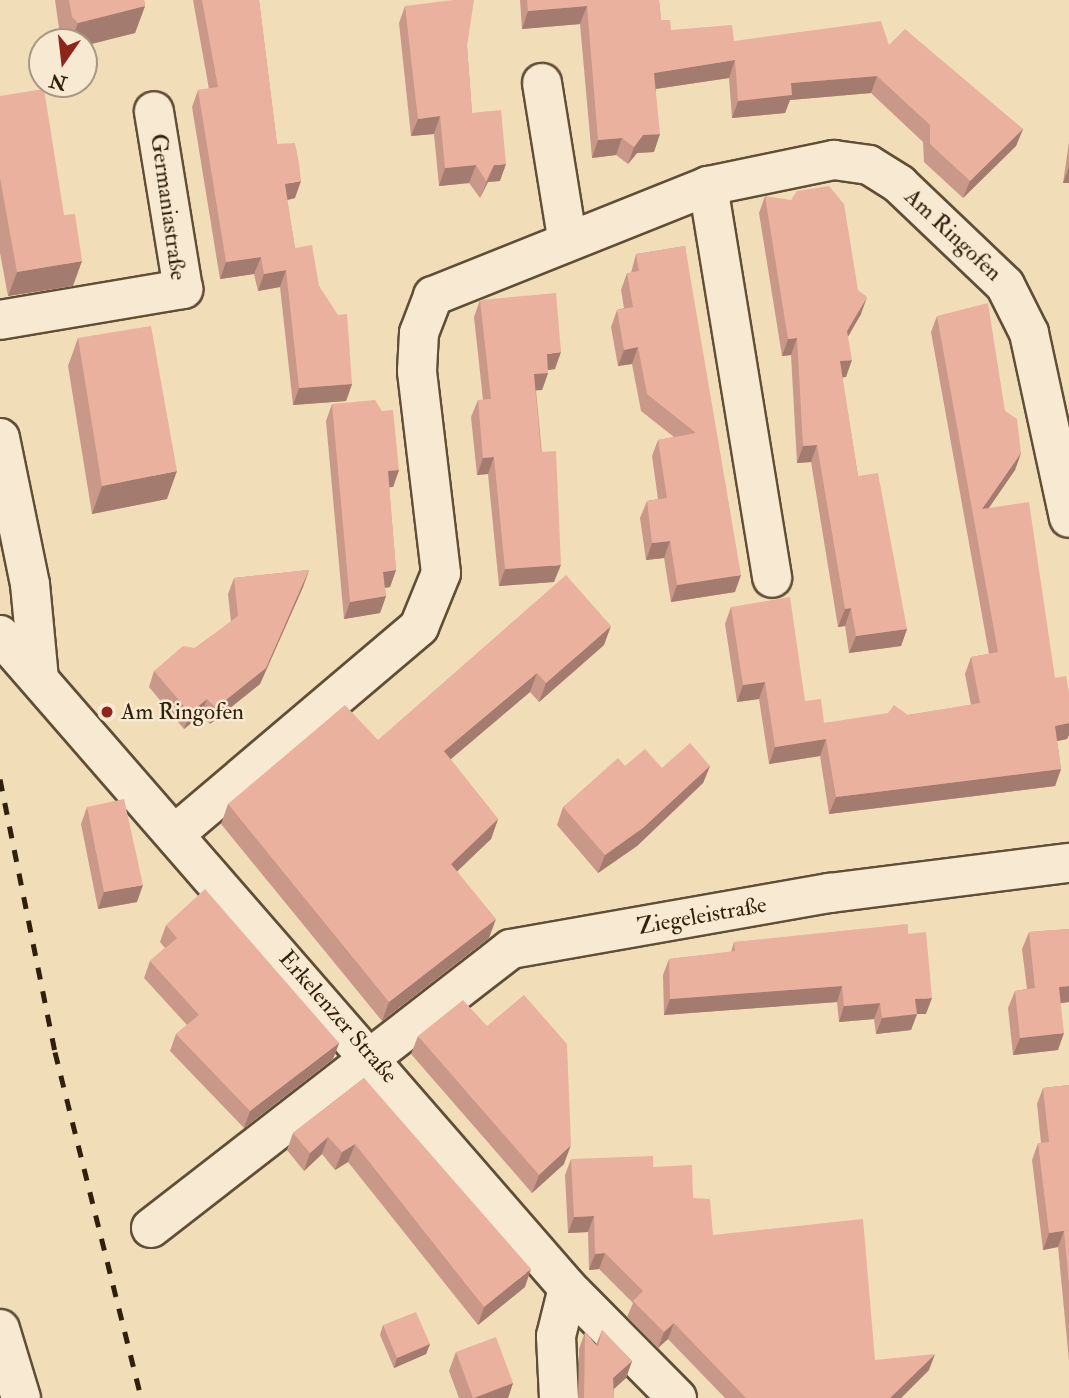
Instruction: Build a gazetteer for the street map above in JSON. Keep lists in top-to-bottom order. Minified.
{"streets":{"street":["Germaniastraße","Am Ringofen","Ziegeleistraße","Erkelenzer Straße"]},"crossings":[["Am Ringofen","Erkelenzer Straße"],["Ziegeleistraße","Erkelenzer Straße"]],"places":["Am Ringofen"],"north":"bottom"}
